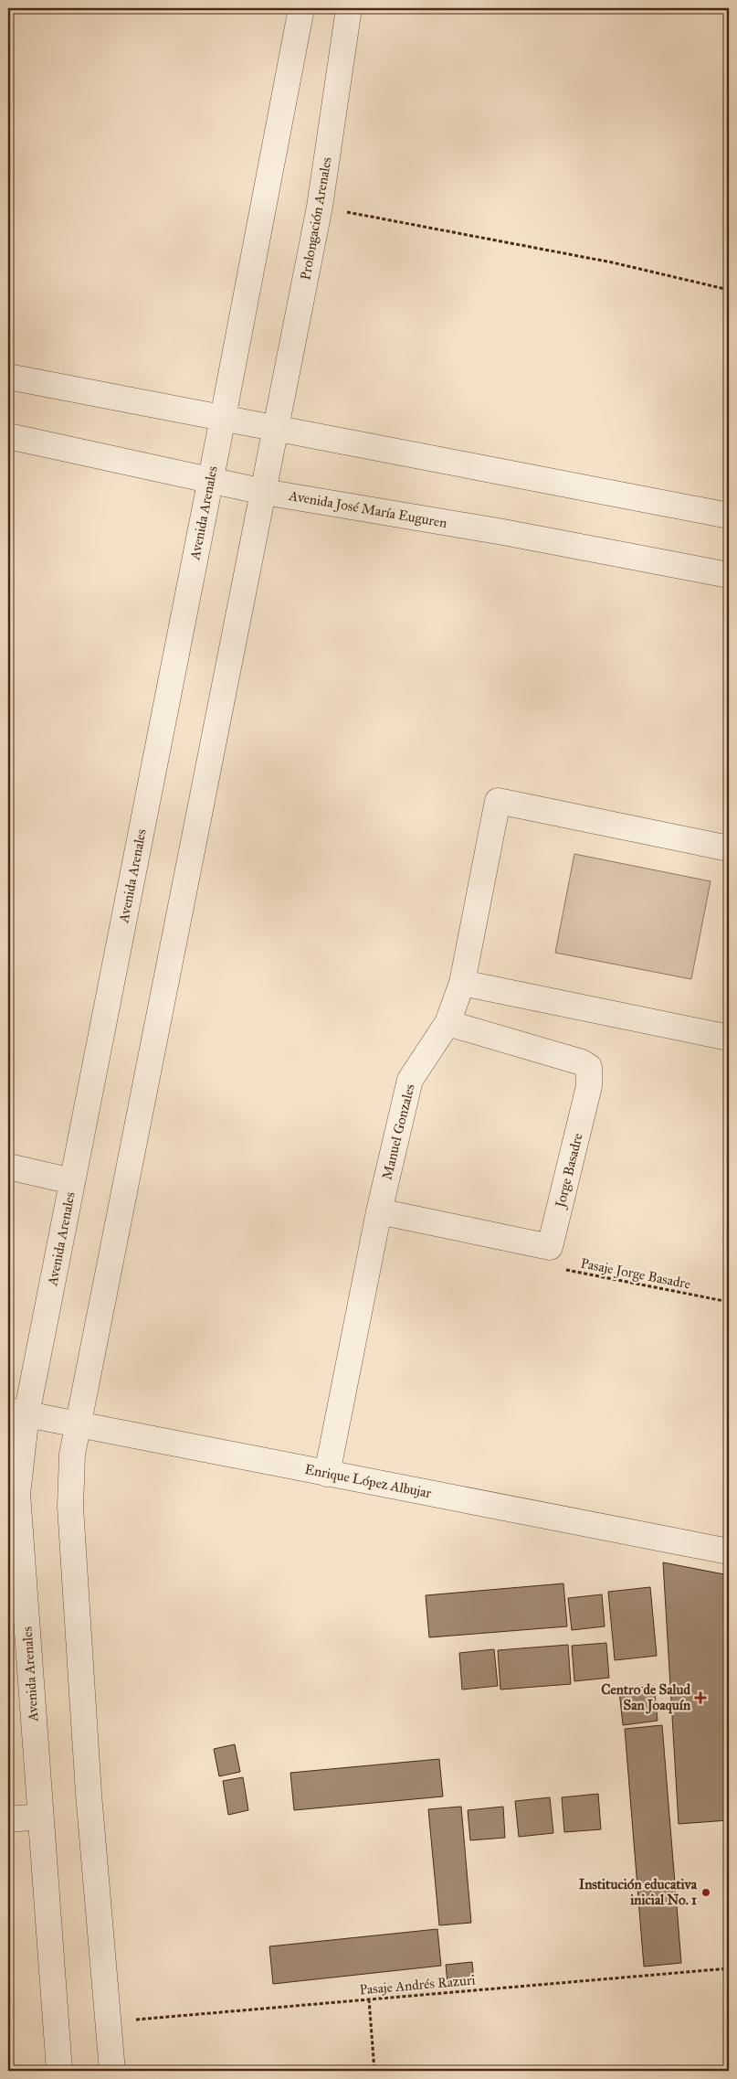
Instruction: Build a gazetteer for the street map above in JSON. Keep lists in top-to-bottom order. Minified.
{"streets":{"street":["Prolongación Arenales","Avenida José María Euguren","Avenida Arenales","Manuel Gonzales","Jorge Basadre","Enrique López Albujar"],"path":["Pasaje Jorge Basadre","Pasaje Andrés Razuri"]},"crossings":[["Avenida José María Euguren","Avenida Arenales"],["Avenida Arenales","Enrique López Albujar"],["Manuel Gonzales","Jorge Basadre"],["Manuel Gonzales","Enrique López Albujar"],["Jorge Basadre","Pasaje Jorge Basadre"]],"places":{"health":["Centro de Salud San Joaquín"],"other":["Institución educativa inicial No. 1"]}}
